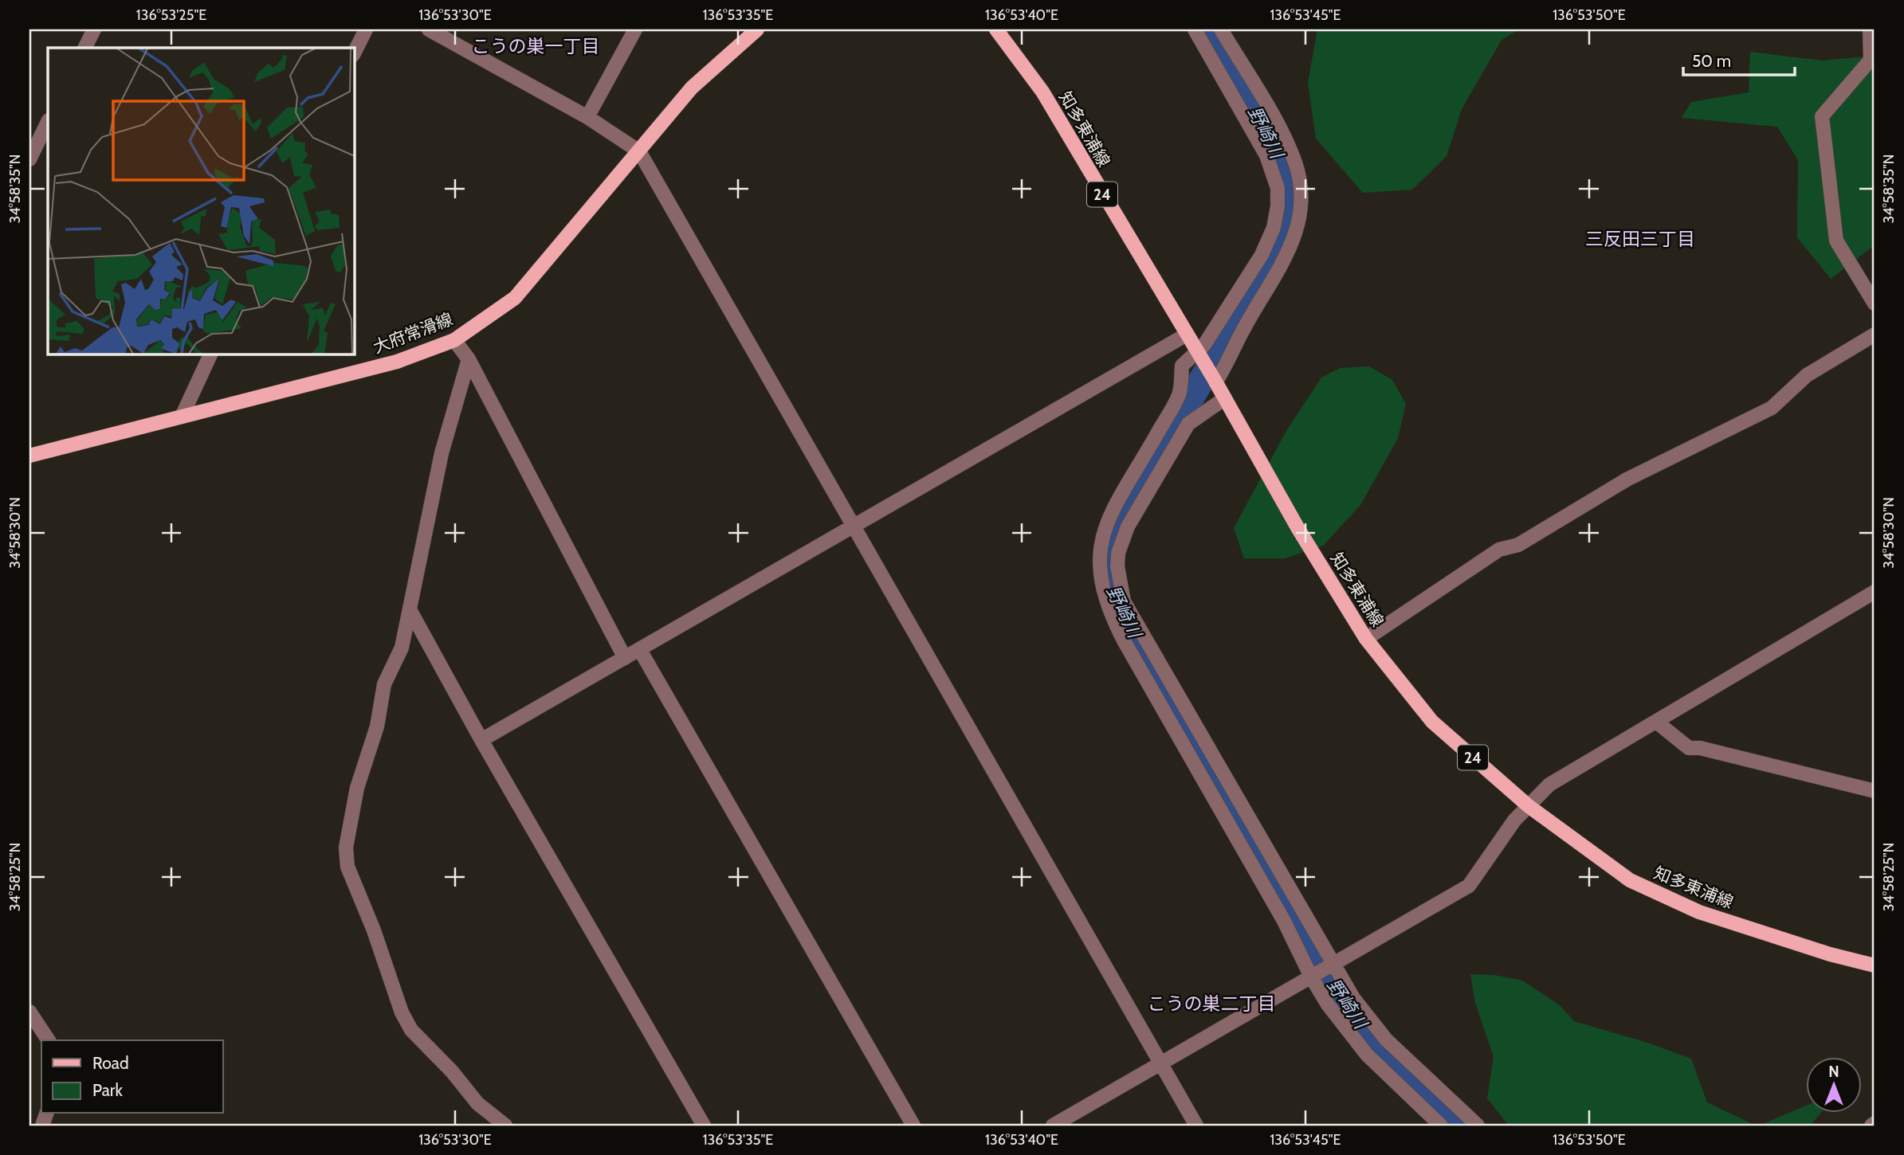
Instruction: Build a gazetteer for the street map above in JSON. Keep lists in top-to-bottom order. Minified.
{"streets":{"main road":["知多東浦線","24","大府常滑線"]},"districts":["こうの巣一丁目","三反田三丁目","こうの巣二丁目"],"water":["野崎川"],"legend":["Road","Park"],"scale_bar":"50 m","north":"top","coordinates":["136°53'25\"E","136°53'30\"E","136°53'35\"E","136°53'40\"E","136°53'45\"E","136°53'50\"E","34°58'35\"N","34°58'30\"N","34°58'25\"N"]}
